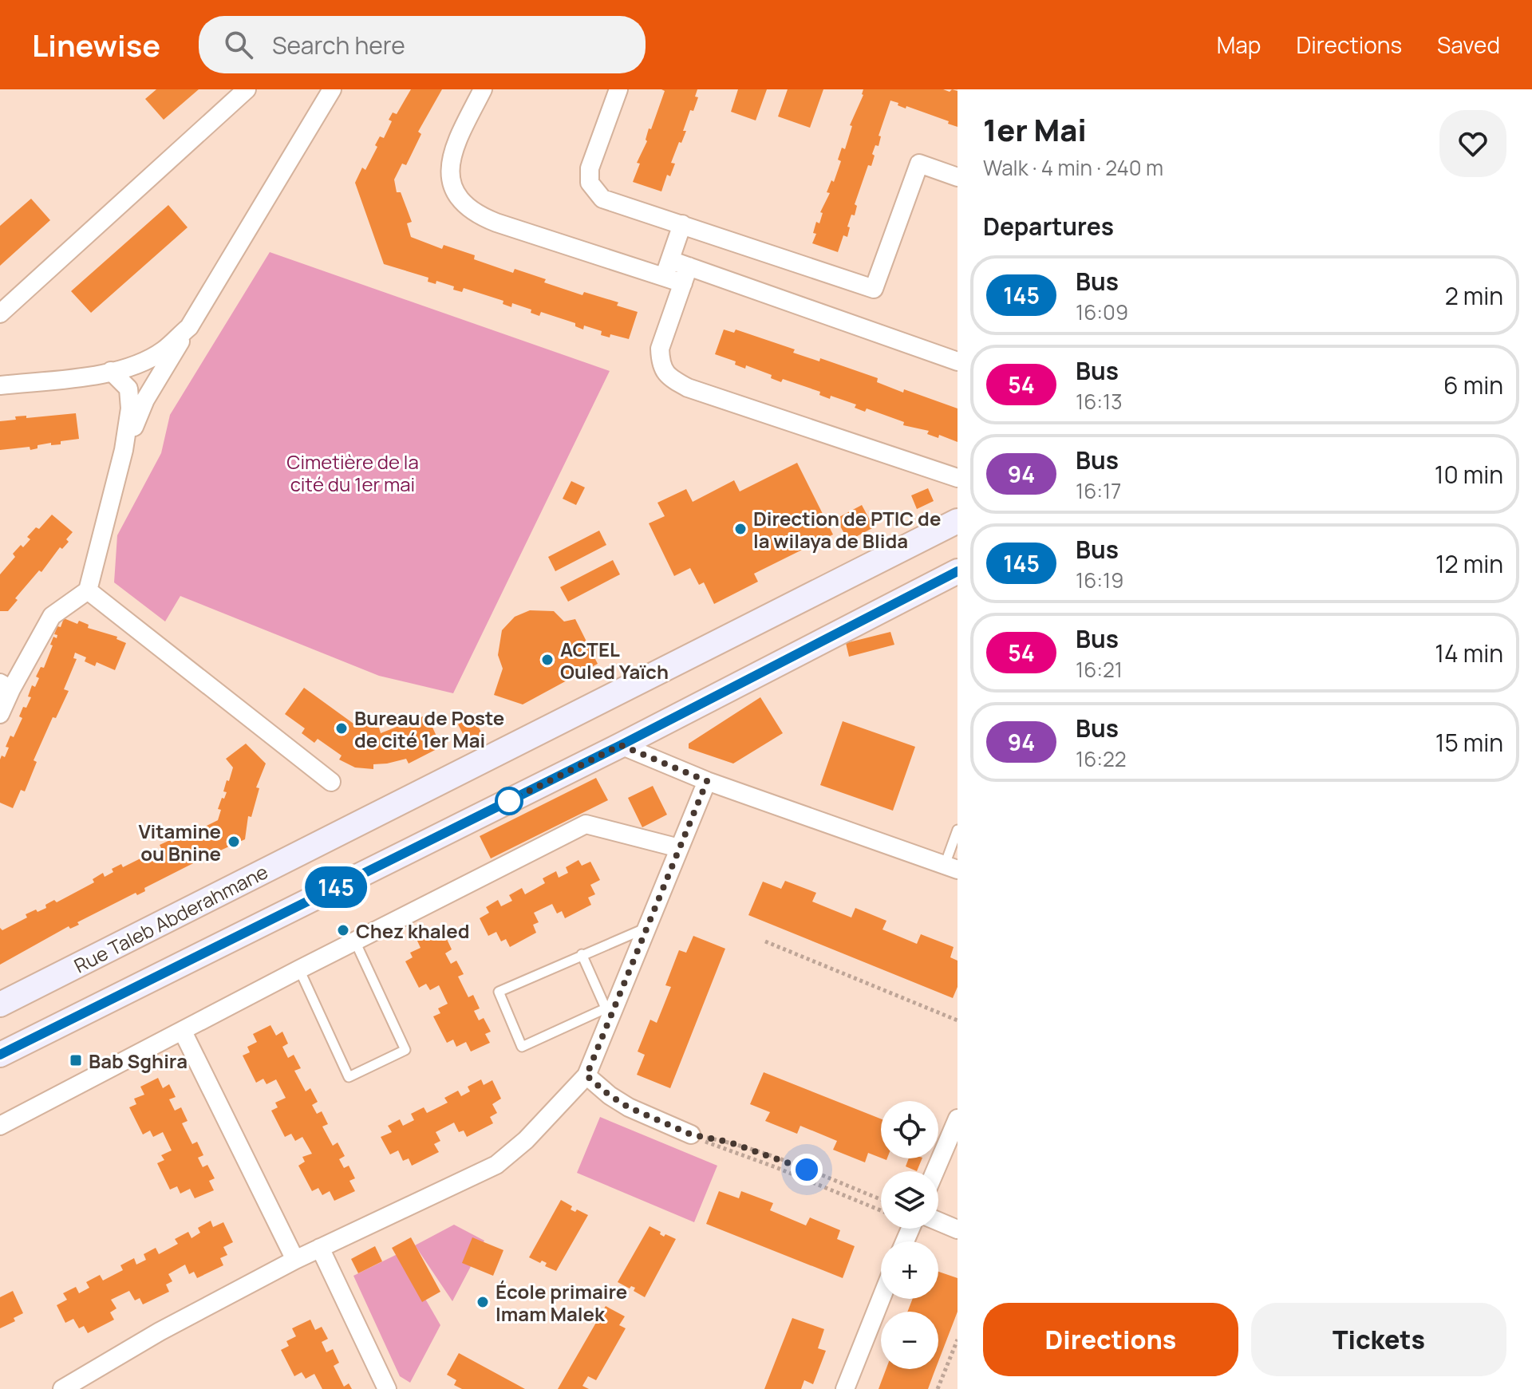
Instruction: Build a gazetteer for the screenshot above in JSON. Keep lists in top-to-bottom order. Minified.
{"streets":{"main road":["Rue Taleb Abderahmane"]},"parks":["Cimetière de la cité du 1er mai"],"places":{"other":["Direction de PTIC de la wilaya de Blida","ACTEL Ouled Yaïch","Bureau de Poste de cité 1er Mai","Vitamine ou Bnine","Chez khaled","École primaire Imam Malek"],"transit":["Bab Sghira"]},"lines":["bus line 145"],"page":{"header":"Linewise","search":"Search here","nav":["Map","Directions","Saved"],"on_map":"145","heading":[["1er Mai","Walk · 4 min · 240 m"],"Departures"],"list":[{"mark":"145","name":"Bus","note":"16:09","value":"2 min"},{"mark":"54","name":"Bus","note":"16:13","value":"6 min"},{"mark":"94","name":"Bus","note":"16:17","value":"10 min"},{"mark":"145","name":"Bus","note":"16:19","value":"12 min"},{"mark":"54","name":"Bus","note":"16:21","value":"14 min"},{"mark":"94","name":"Bus","note":"16:22","value":"15 min"}],"map_buttons":["+","−"],"buttons":["Directions","Tickets"]}}
